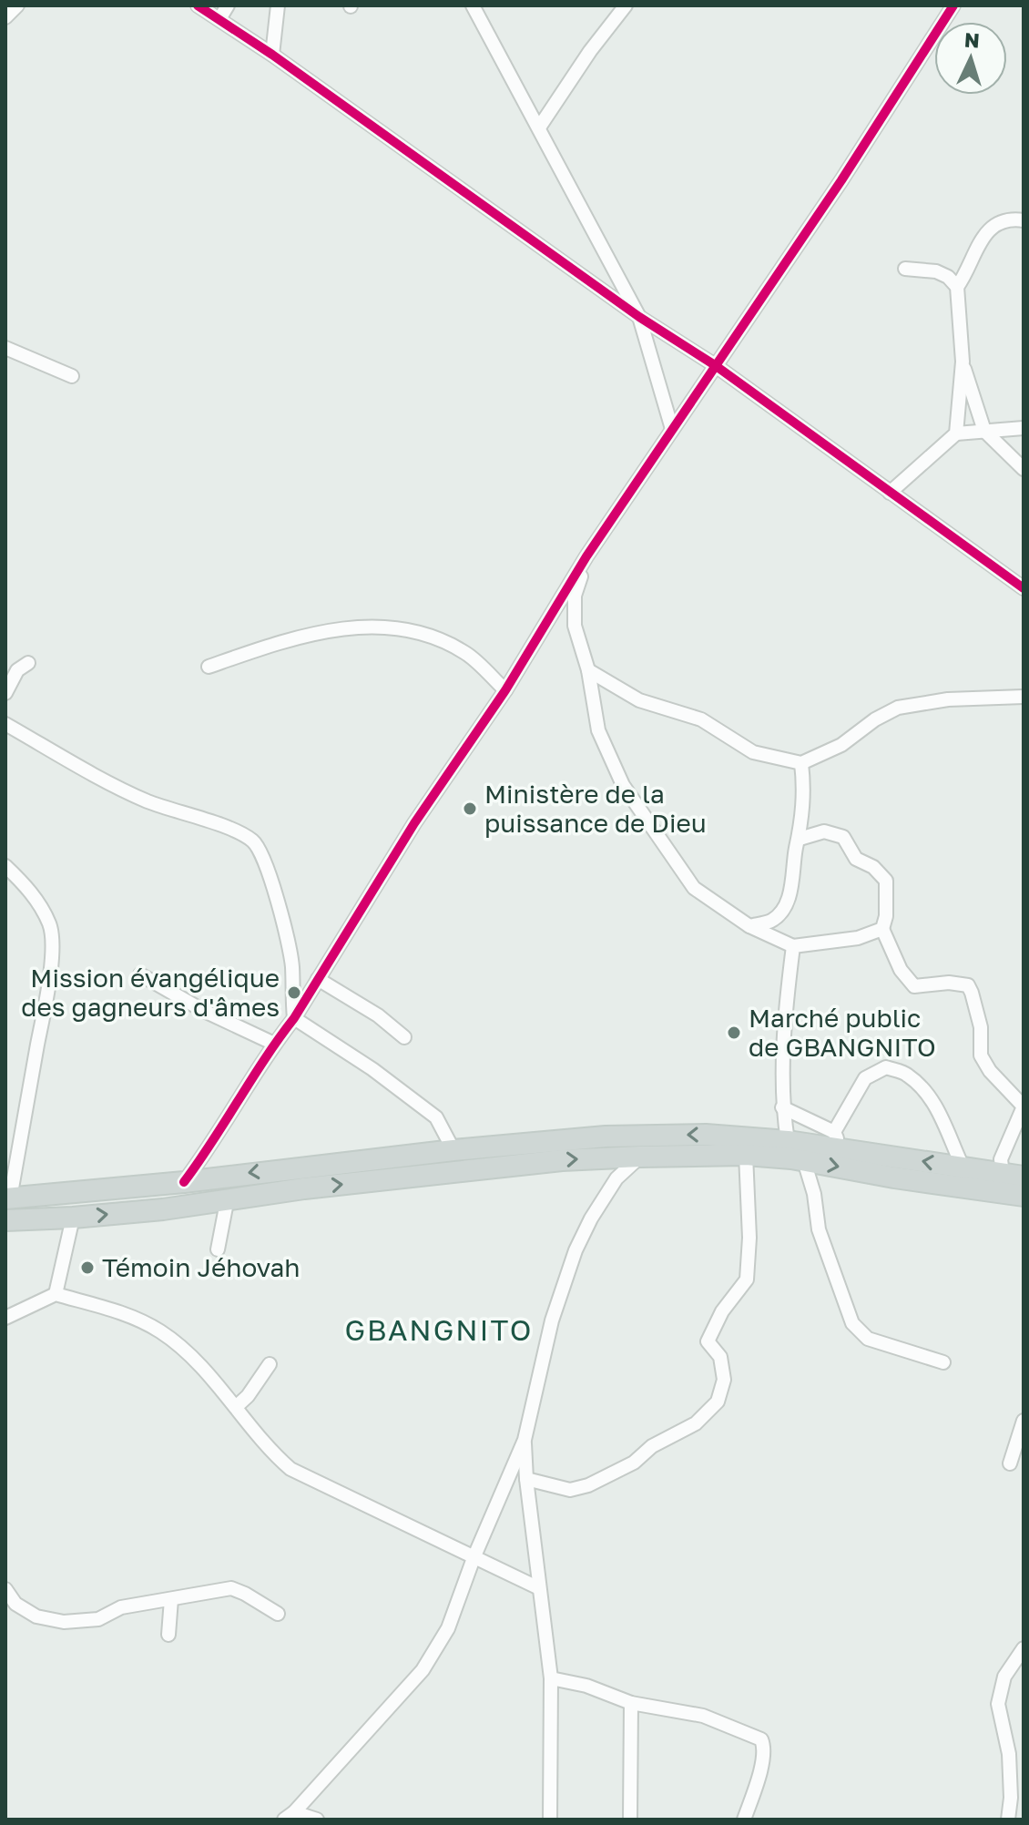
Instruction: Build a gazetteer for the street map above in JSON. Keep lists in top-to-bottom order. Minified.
{"districts":["GBANGNITO"],"places":["Ministère de la puissance de Dieu","Mission évangélique des gagneurs d'âmes","Marché public de GBANGNITO","Témoin Jéhovah"],"north":"top"}
